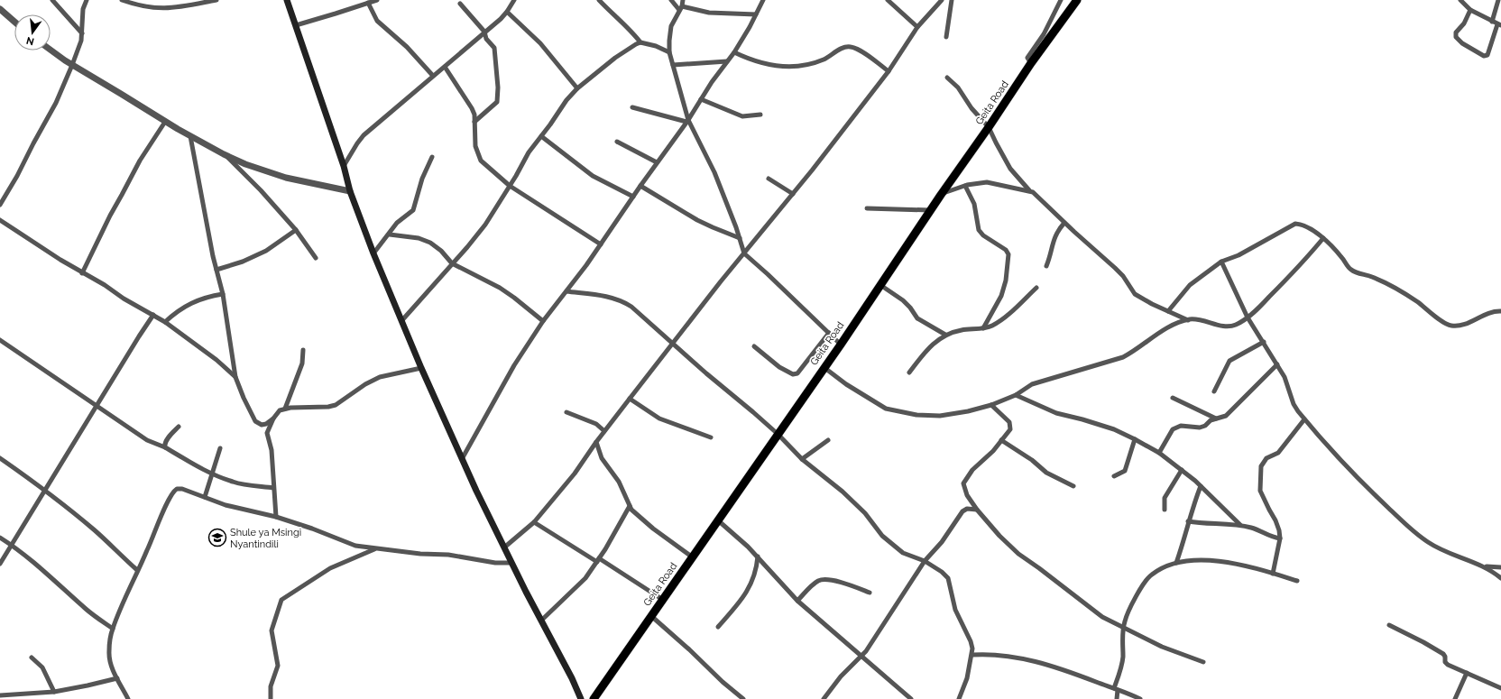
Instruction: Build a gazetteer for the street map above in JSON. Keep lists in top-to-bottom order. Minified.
{"streets":{"highway":["Geita Road"]},"places":{"school or university":["Shule ya Msingi Nyantindili"]},"north":"bottom"}
